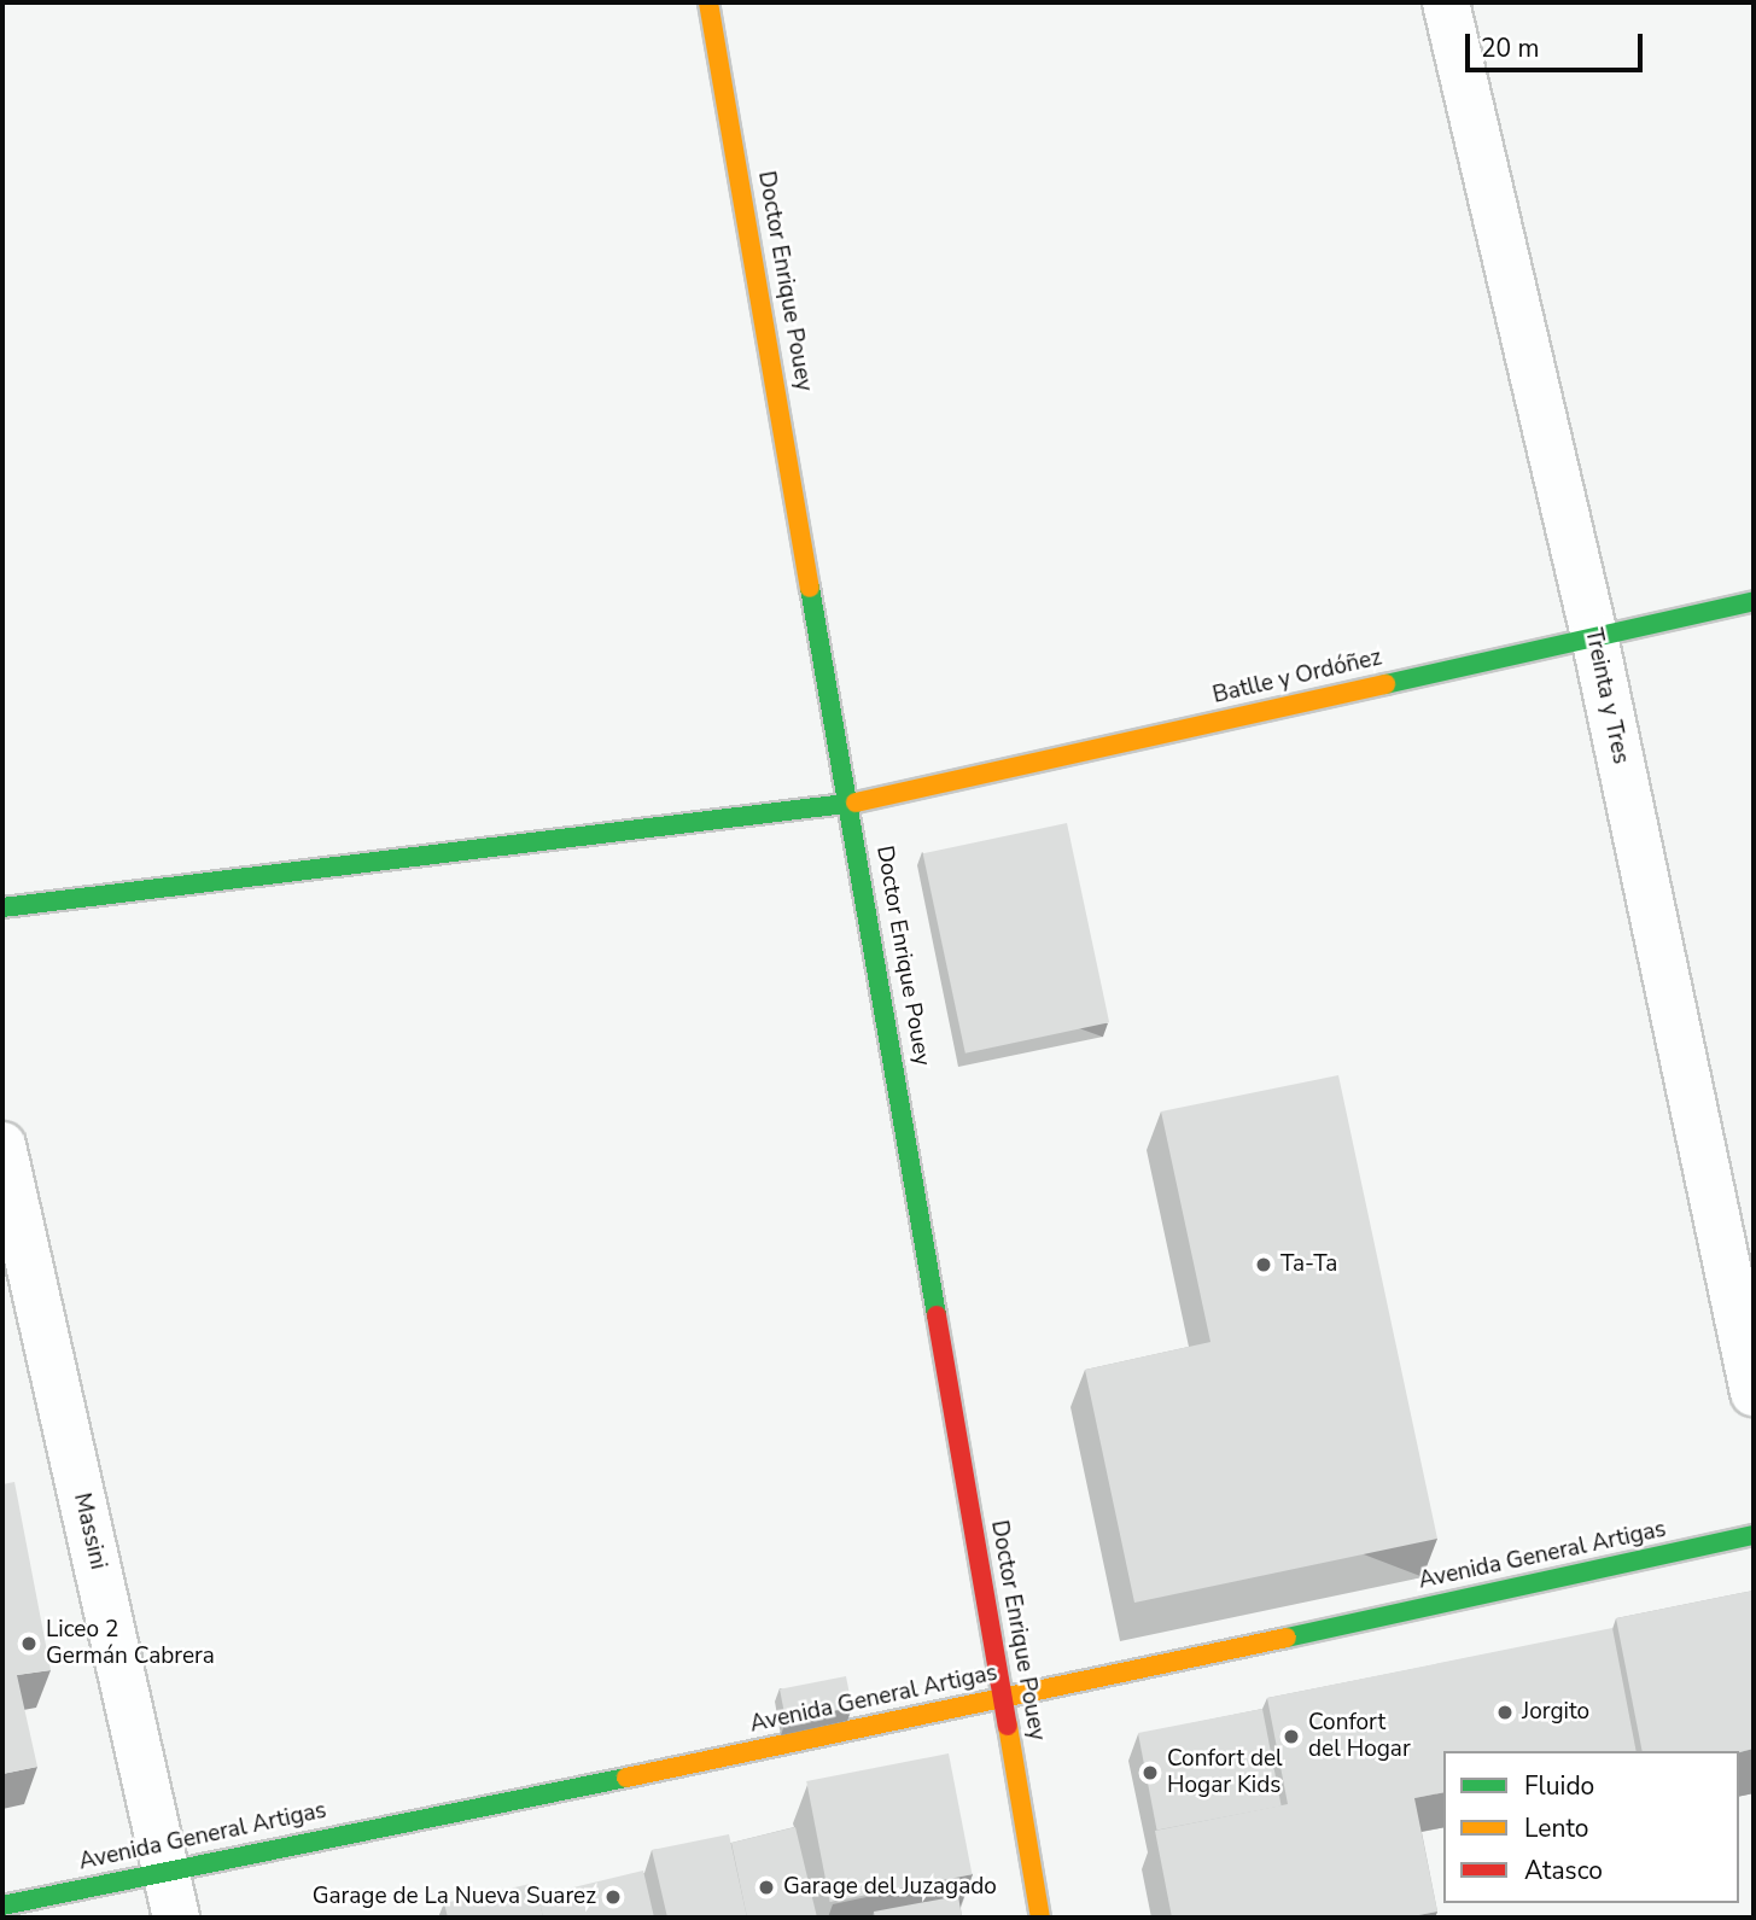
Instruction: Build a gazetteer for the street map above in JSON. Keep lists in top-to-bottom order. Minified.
{"streets":{"street":["Doctor Enrique Pouey","Batlle y Ordóñez","Treinta y Tres","Massini","Avenida General Artigas"]},"crossings":[["Doctor Enrique Pouey","Batlle y Ordóñez"],["Doctor Enrique Pouey","Avenida General Artigas"],["Batlle y Ordóñez","Treinta y Tres"],["Massini","Avenida General Artigas"]],"places":["Ta-Ta","Liceo 2 Germán Cabrera","Jorgito","Confort del Hogar","Confort del Hogar Kids","Garage del Juzagado","Garage de La Nueva Suarez"],"legend":["Fluido","Lento","Atasco"],"scale_bar":"20 m"}
